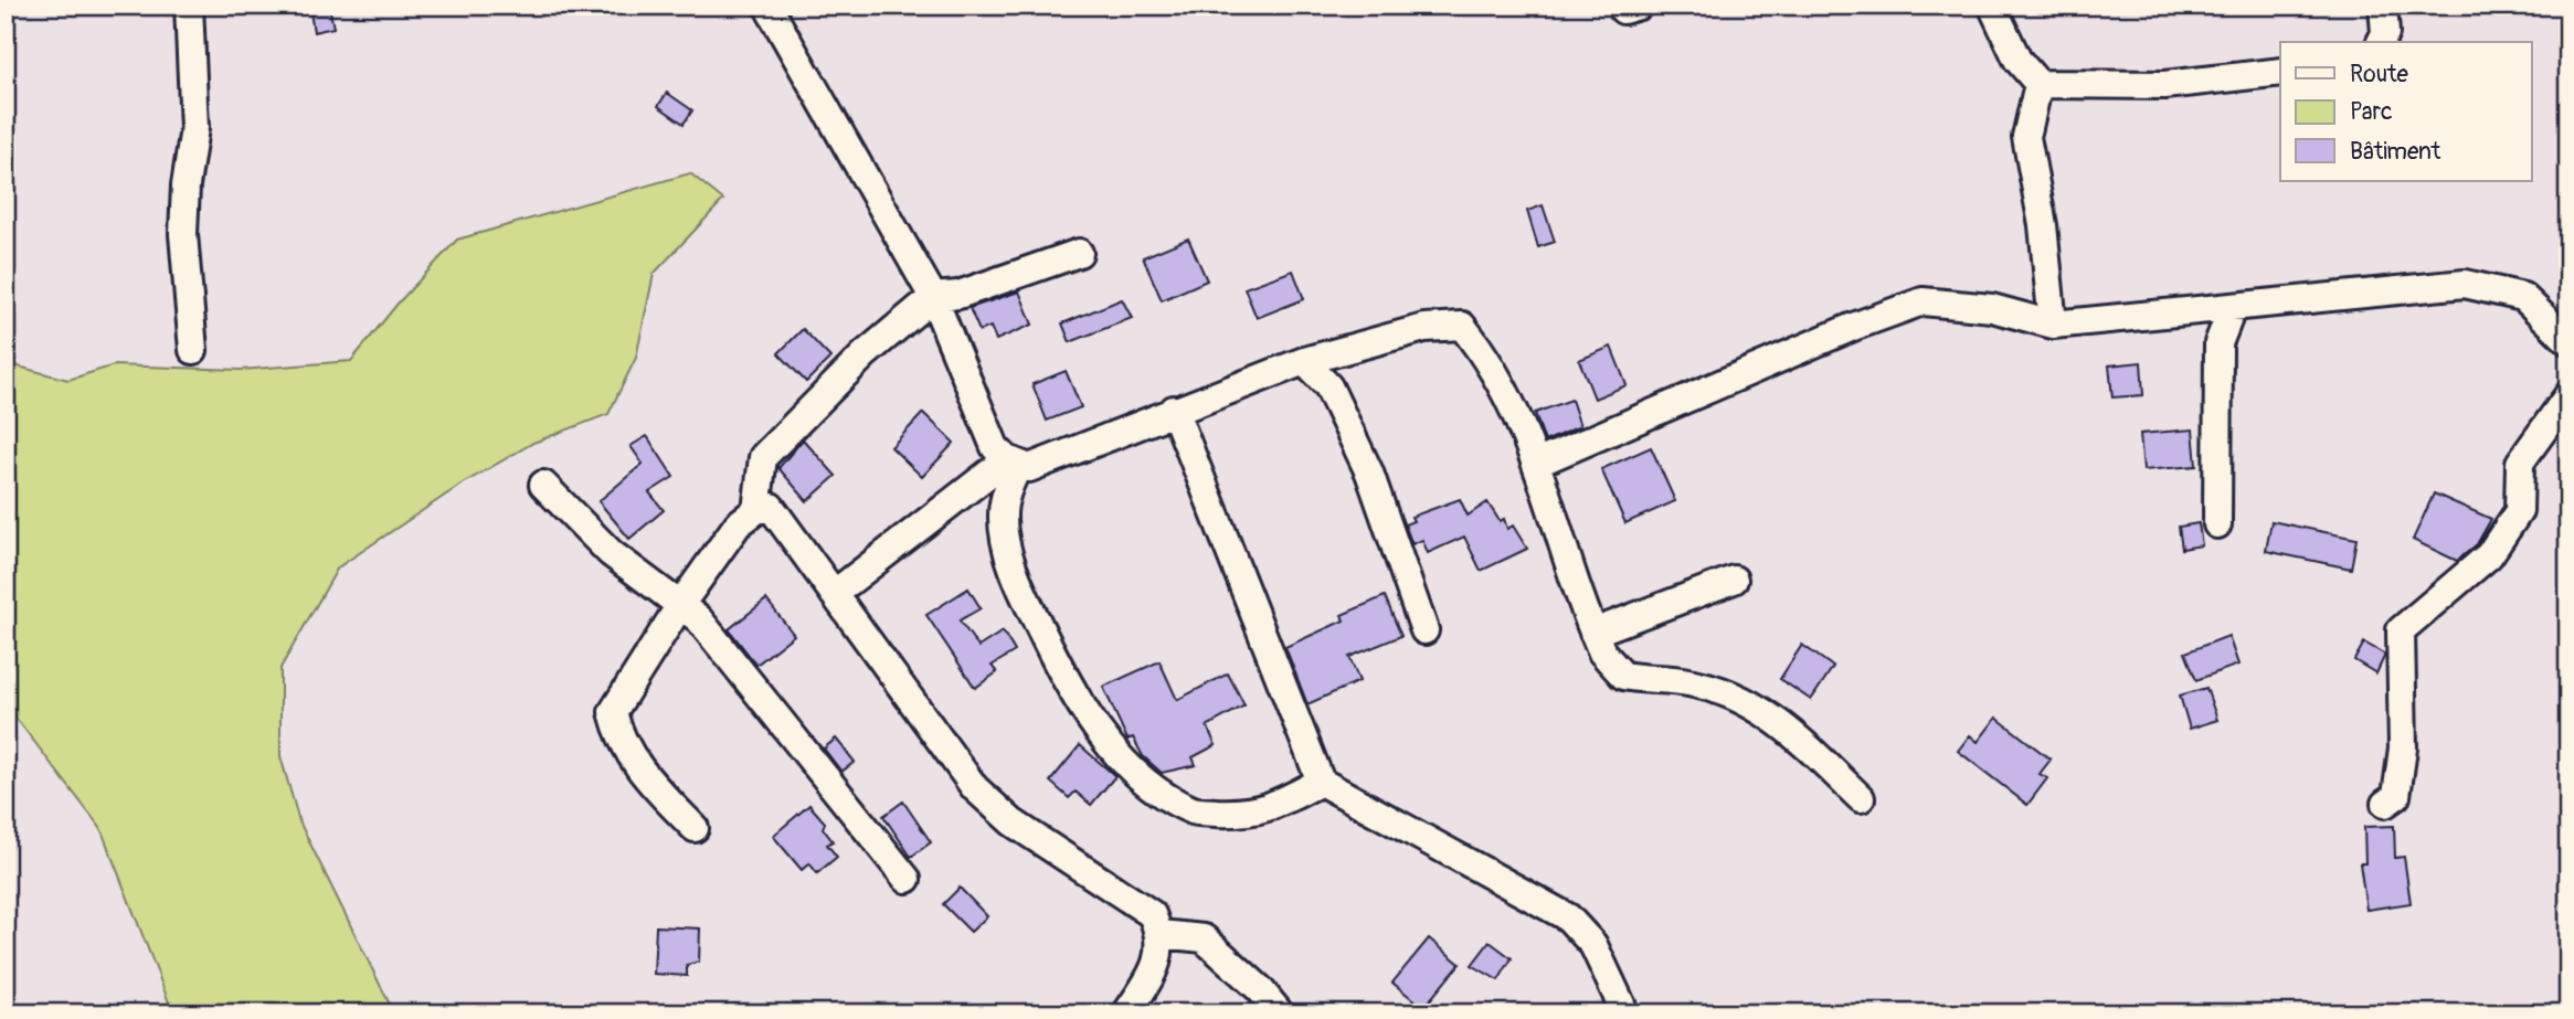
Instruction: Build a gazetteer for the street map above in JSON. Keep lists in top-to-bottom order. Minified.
{"legend":["Route","Parc","Bâtiment"]}
